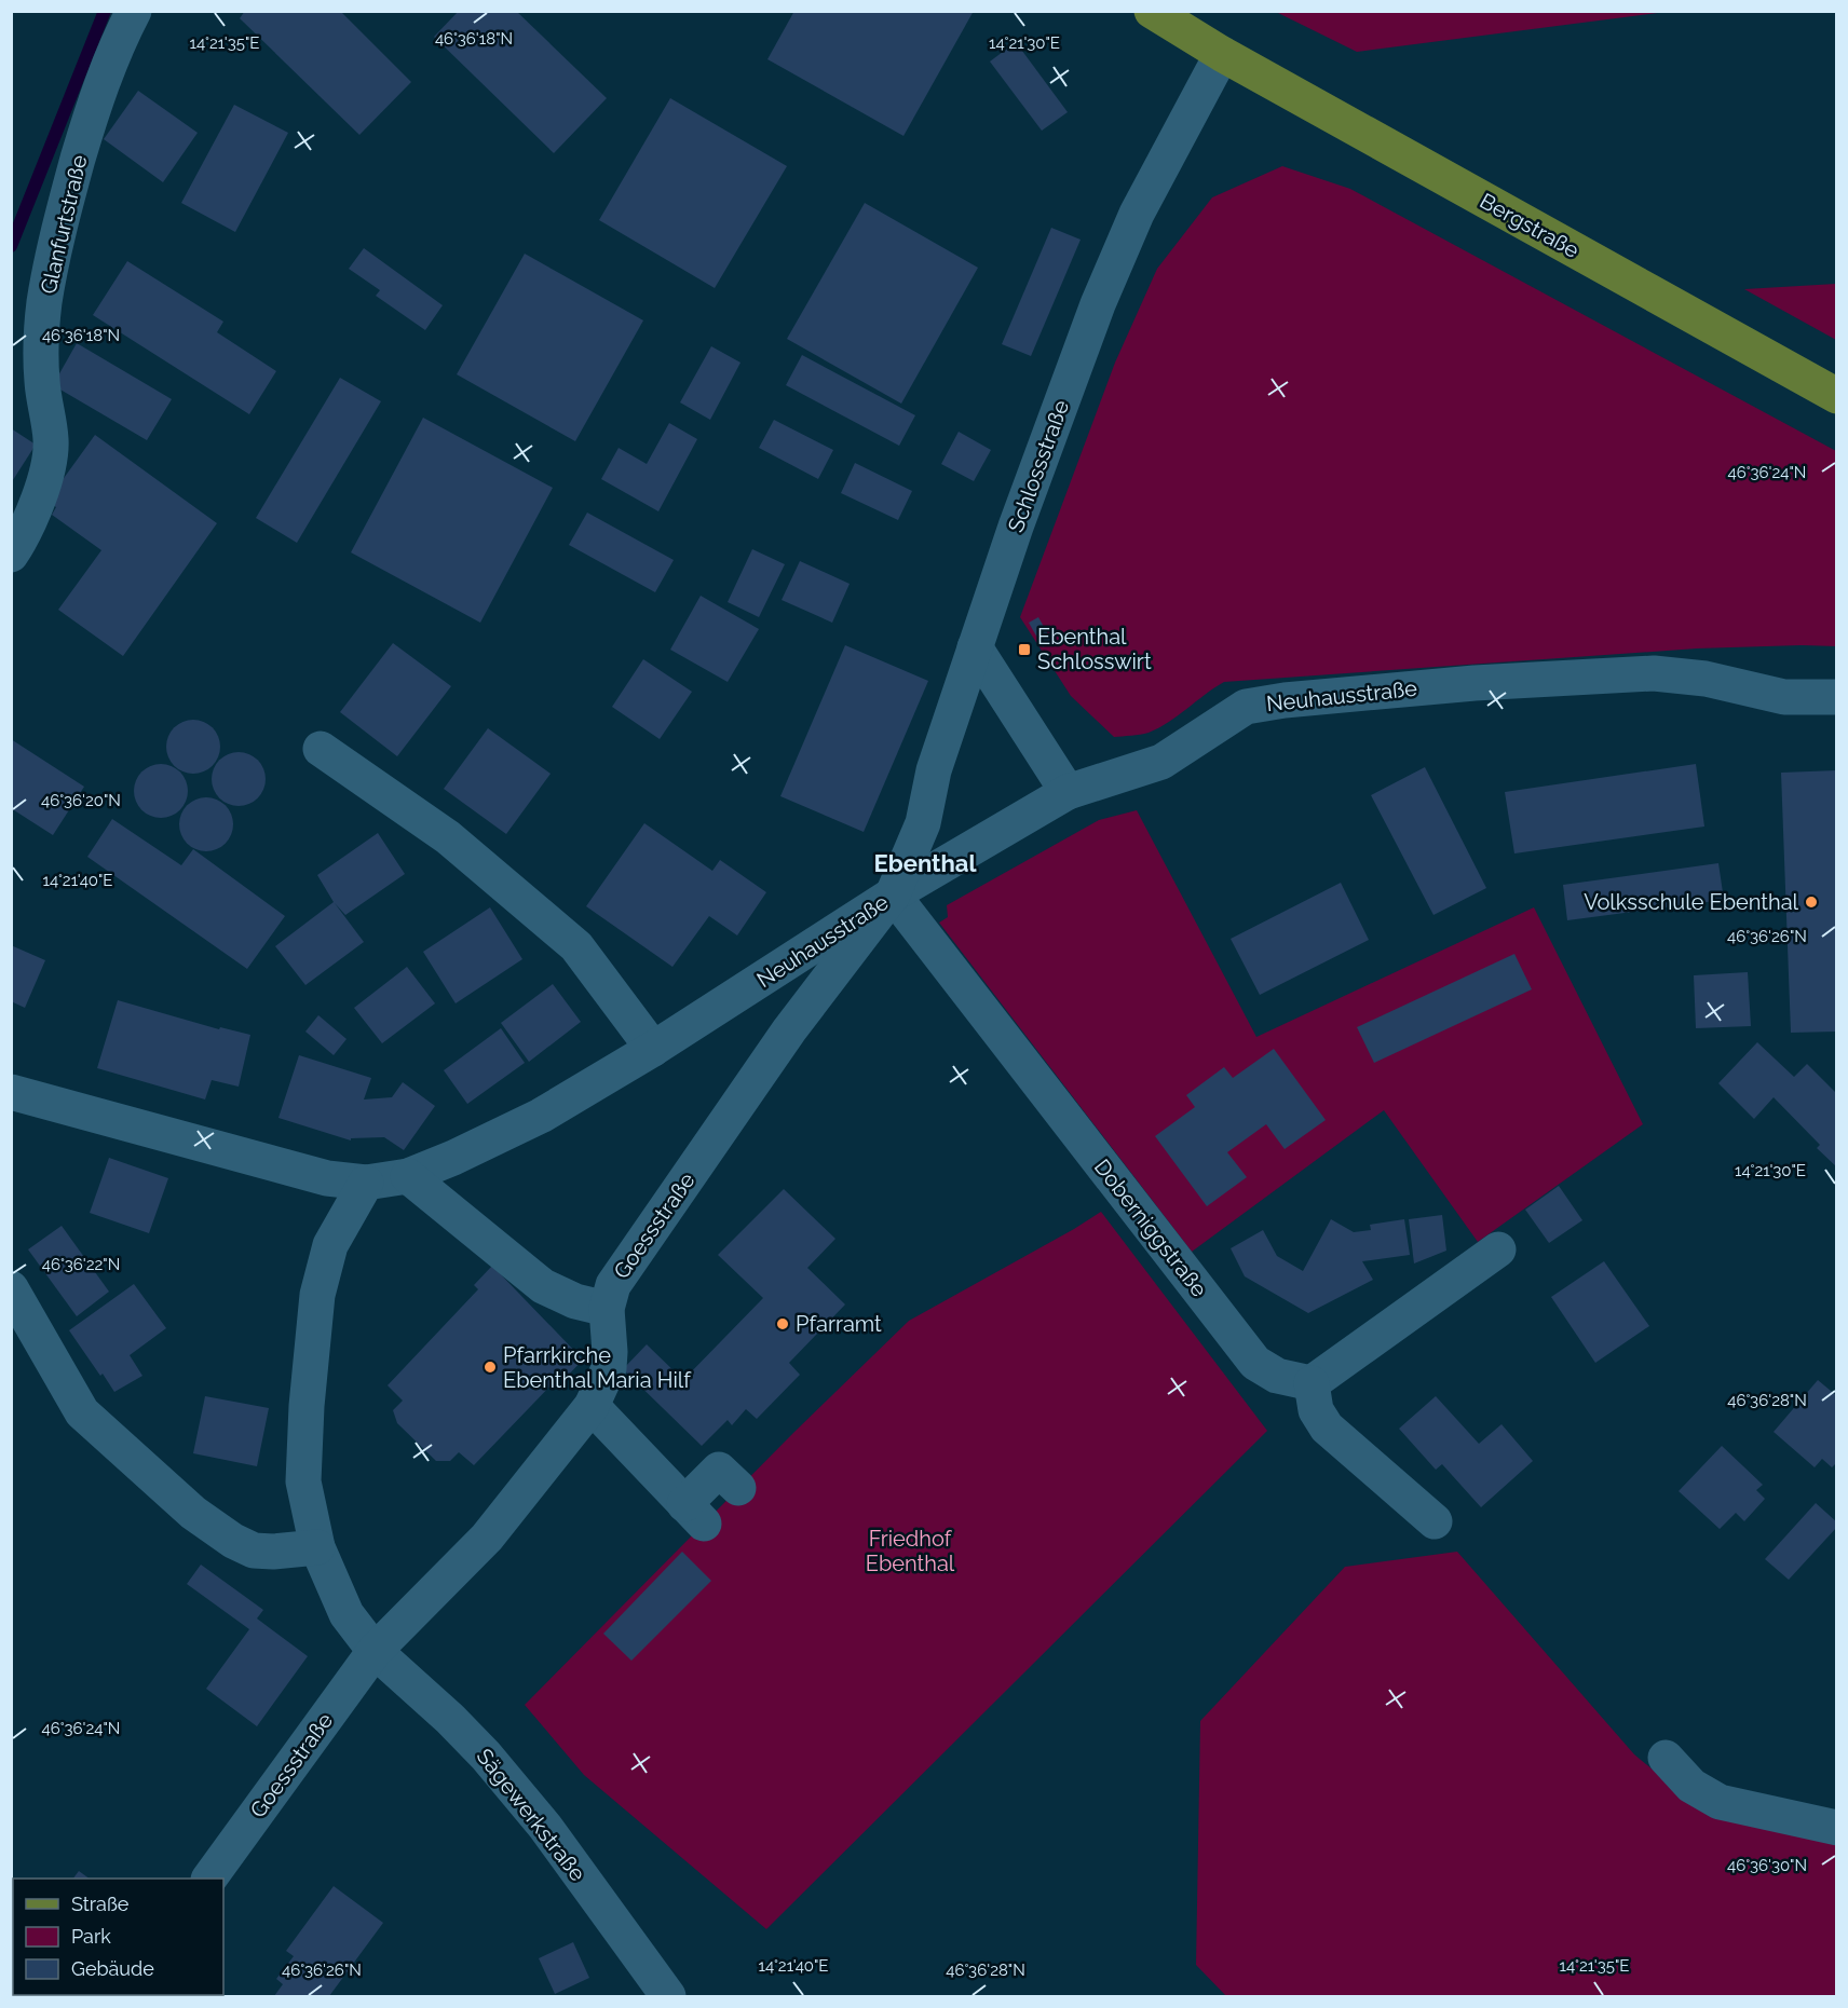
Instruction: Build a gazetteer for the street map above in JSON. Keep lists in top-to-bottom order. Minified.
{"streets":{"main road":["Bergstraße"],"street":["Glanfurtstraße","Schlossstraße","Neuhausstraße","Goessstraße","Doberniggstraße","Sägewerkstraße"]},"crossings":[["Bergstraße","Schlossstraße"],["Schlossstraße","Neuhausstraße"],["Schlossstraße","Goessstraße"],["Schlossstraße","Doberniggstraße"],["Neuhausstraße","Goessstraße"],["Neuhausstraße","Doberniggstraße"],["Goessstraße","Doberniggstraße"],["Goessstraße","Sägewerkstraße"]],"districts":["Ebenthal"],"parks":["Friedhof Ebenthal"],"places":{"transit":["Ebenthal Schlosswirt"],"other":["Volksschule Ebenthal","Pfarramt","Pfarrkirche Ebenthal Maria Hilf"]},"legend":["Straße","Park","Gebäude"],"coordinates":["46°36'18\"N","14°21'35\"E","14°21'30\"E","46°36'24\"N","46°36'20\"N","14°21'40\"E","46°36'26\"N","46°36'22\"N","46°36'28\"N","46°36'30\"N"]}
